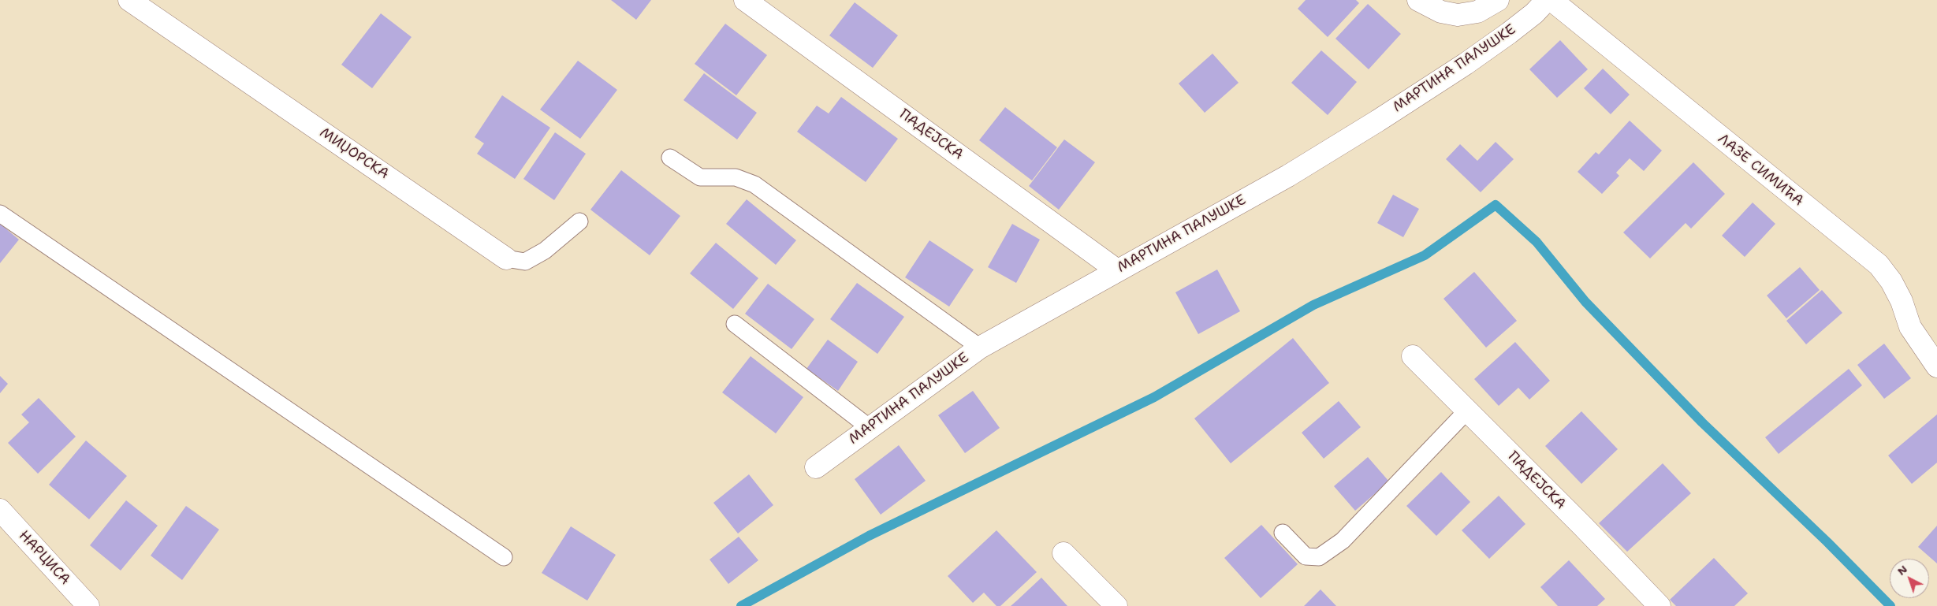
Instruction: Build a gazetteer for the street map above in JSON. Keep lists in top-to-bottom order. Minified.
{"streets":{"street":["МАРТИНА ПАЛУШКЕ","ПАДЕЈСКА","МИЏОРСКА","ЛАЗЕ СИМИЋА","НАРЦИСА"]},"crossings":[["МАРТИНА ПАЛУШКЕ","ПАДЕЈСКА"]],"north":"top left"}
